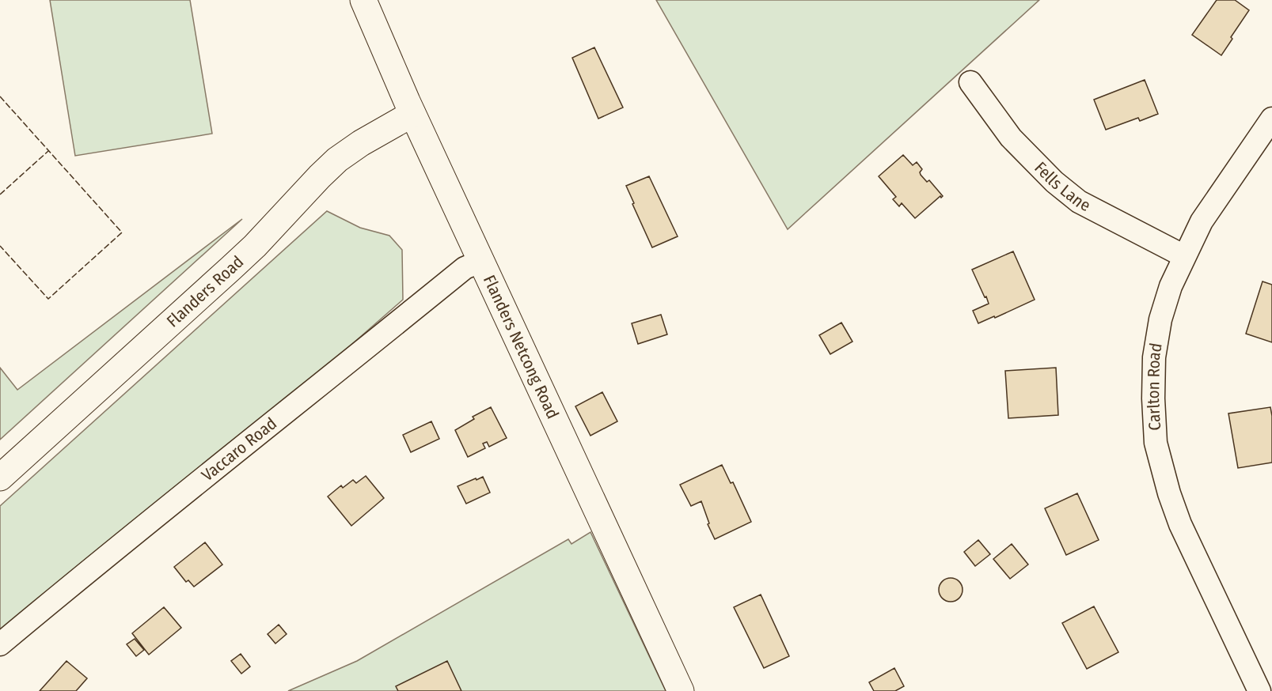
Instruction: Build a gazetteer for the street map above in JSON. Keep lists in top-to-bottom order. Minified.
{"streets":{"main road":["Flanders Road","Flanders Netcong Road"],"street":["Fells Lane","Carlton Road","Vaccaro Road"]},"crossings":[["Fells Lane","Carlton Road"],["Flanders Road","Flanders Netcong Road"],["Flanders Netcong Road","Vaccaro Road"]]}
